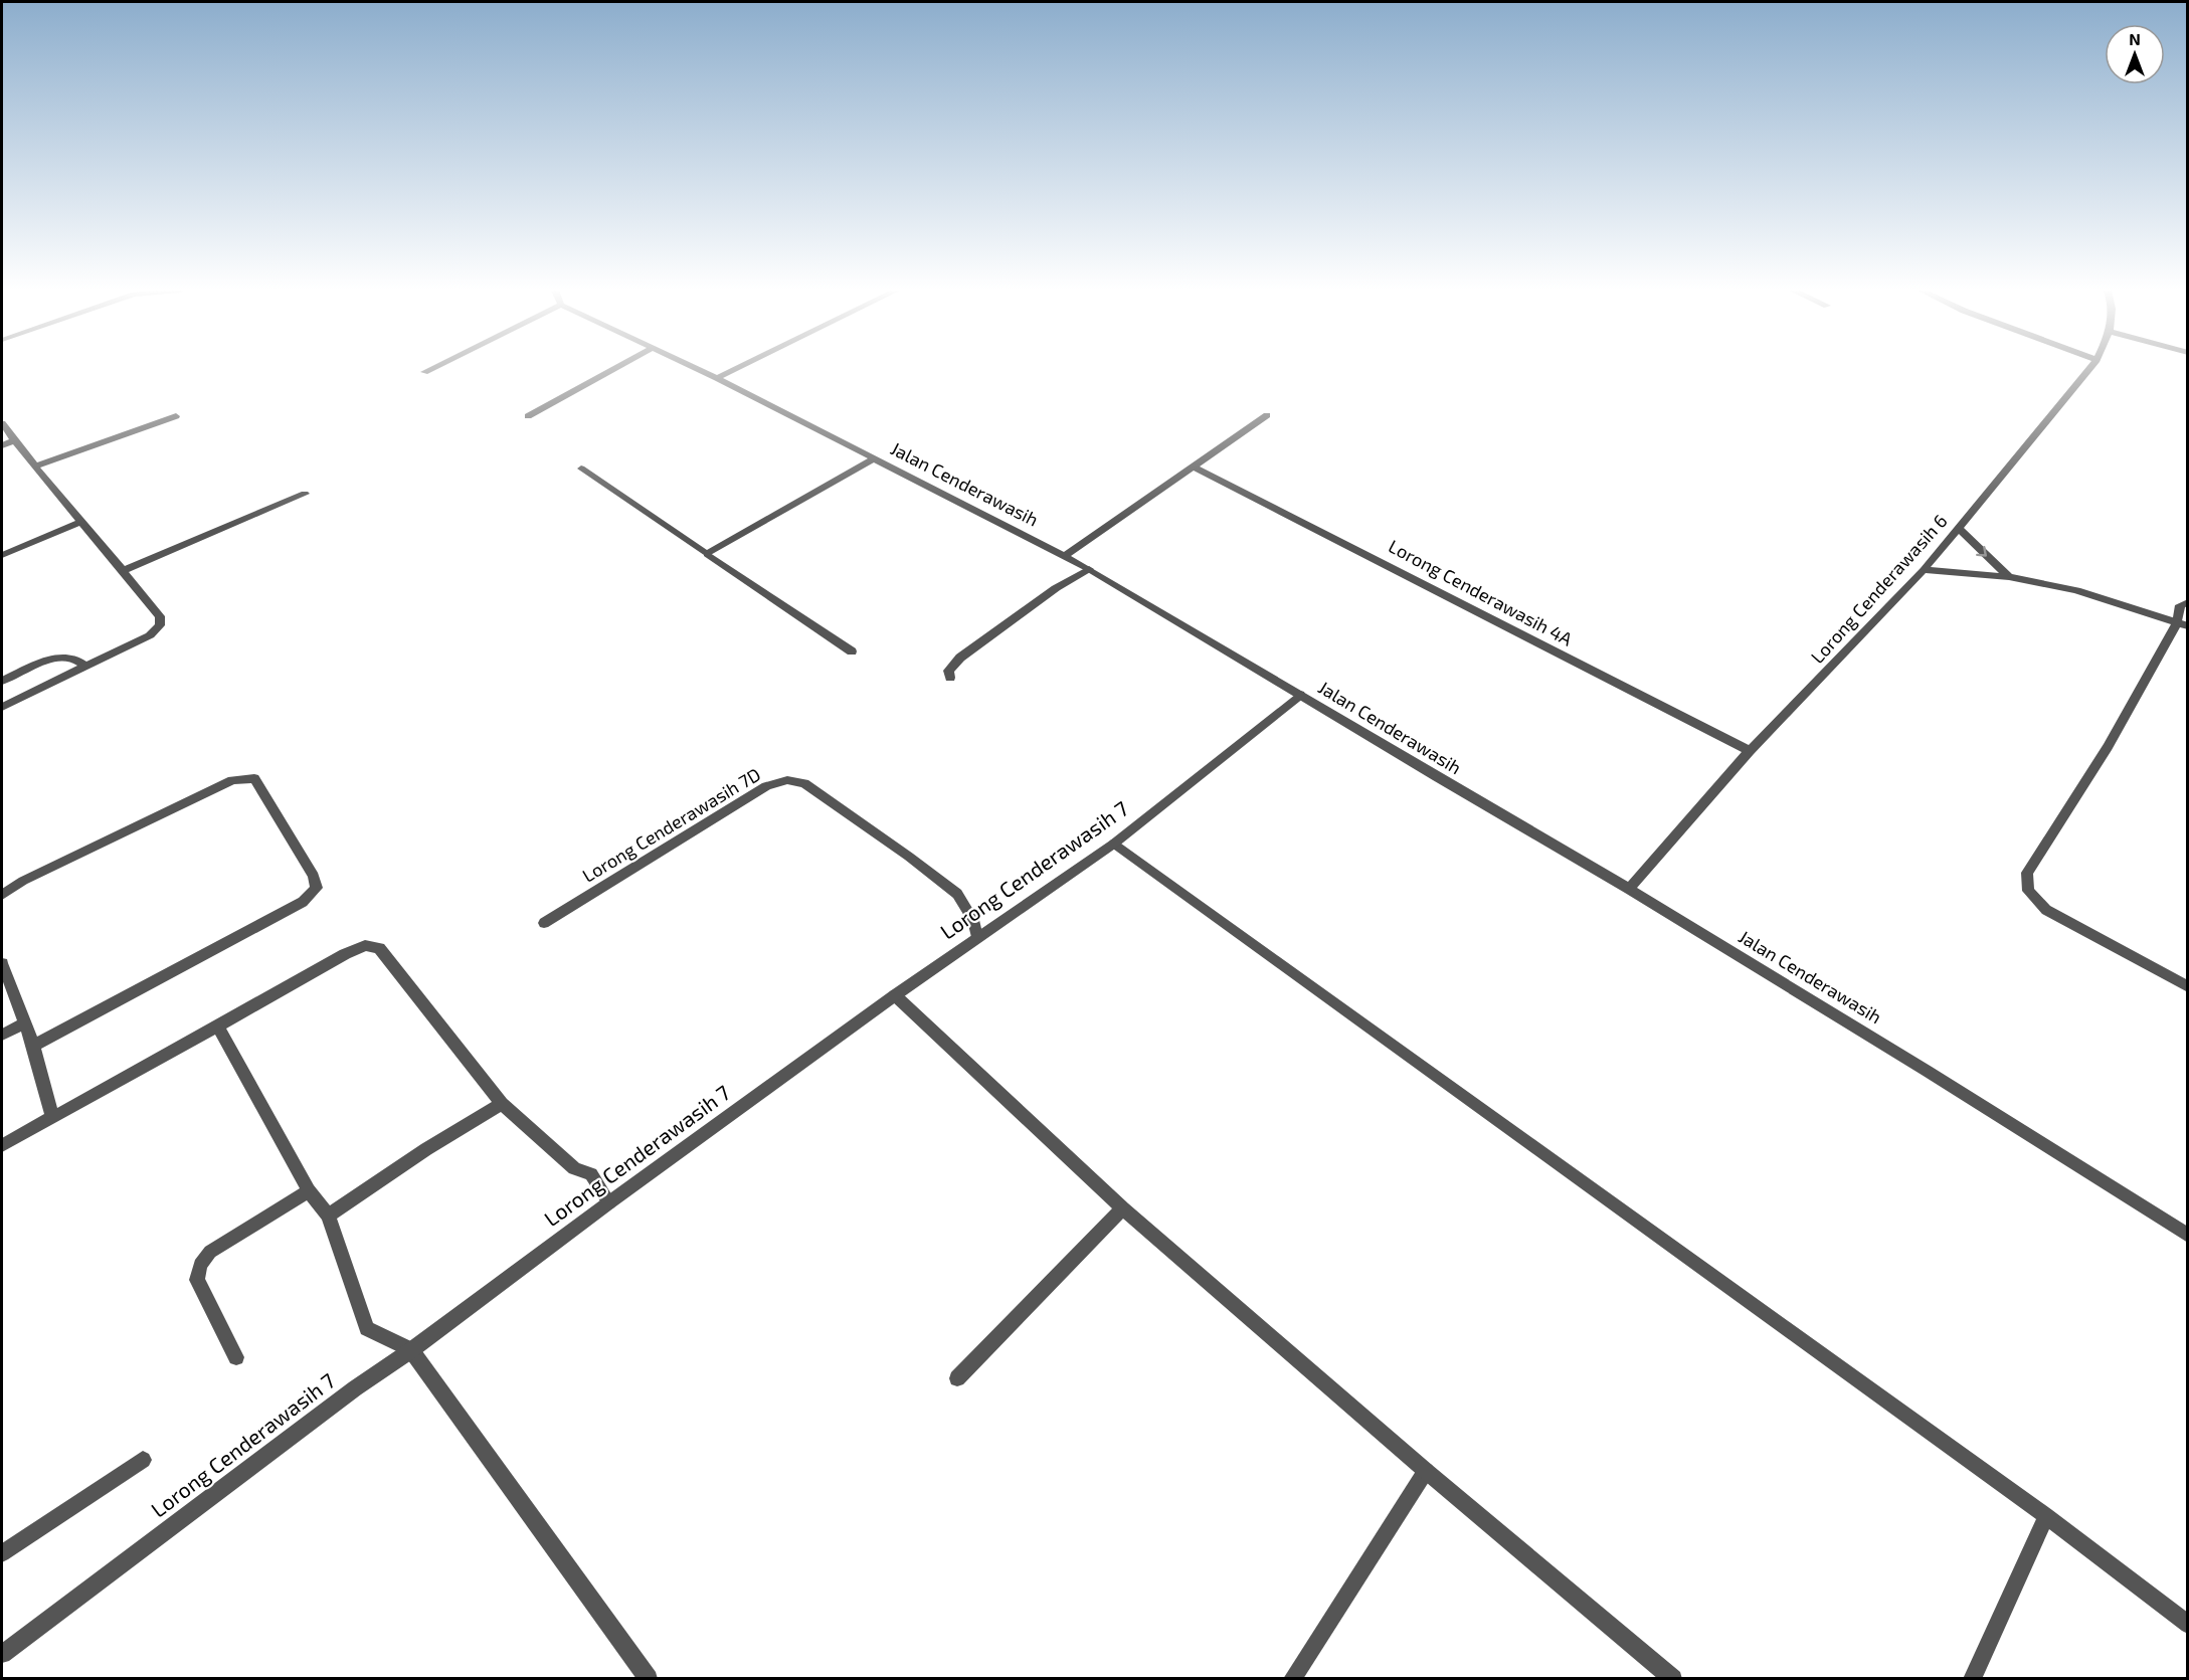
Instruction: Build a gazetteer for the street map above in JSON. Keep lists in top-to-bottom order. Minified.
{"streets":{"street":["Jalan Cenderawasih","Lorong Cenderawasih 6","Lorong Cenderawasih 4A","Lorong Cenderawasih 7D","Lorong Cenderawasih 7"]},"crossings":[["Jalan Cenderawasih","Lorong Cenderawasih 6"],["Jalan Cenderawasih","Lorong Cenderawasih 7"],["Lorong Cenderawasih 6","Lorong Cenderawasih 4A"],["Lorong Cenderawasih 7D","Lorong Cenderawasih 7"]],"north":"top"}
